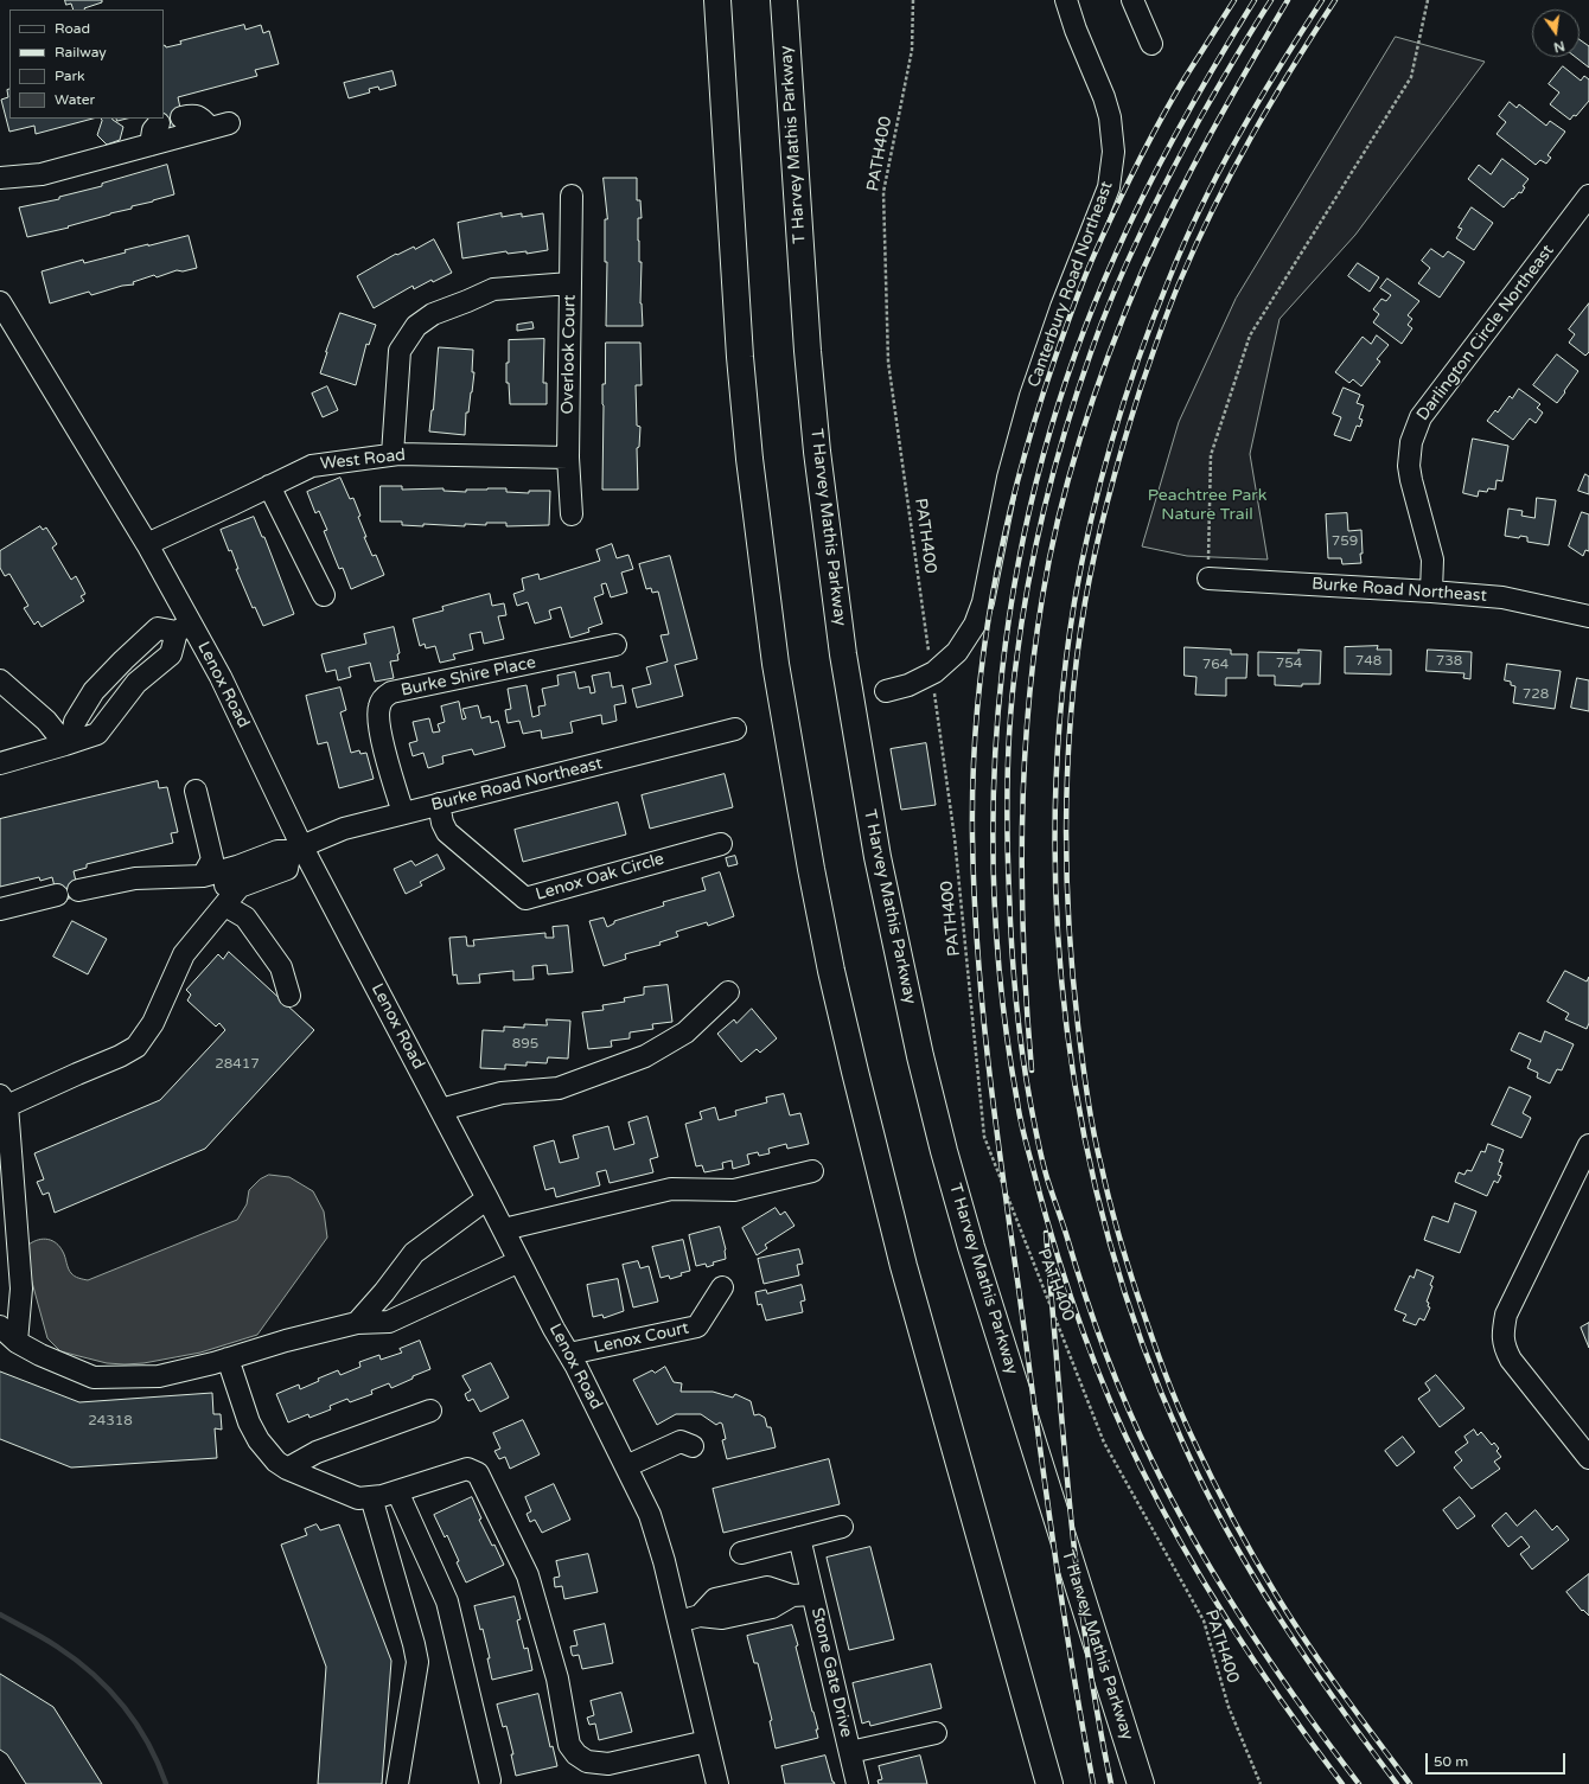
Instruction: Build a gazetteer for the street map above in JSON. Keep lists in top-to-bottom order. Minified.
{"streets":{"highway":["T Harvey Mathis Parkway"],"street":["Canterbury Road Northeast","Darlington Circle Northeast","Overlook Court","West Road","Burke Road Northeast","Burke Shire Place","Lenox Road","Lenox Oak Circle","Lenox Court","Stone Gate Drive"],"path":["PATH400"]},"crossings":[["PATH400","Canterbury Road Northeast"],["Darlington Circle Northeast","Burke Road Northeast"],["Overlook Court","West Road"],["West Road","Lenox Road"],["Burke Road Northeast","Burke Shire Place"],["Burke Road Northeast","Lenox Road"],["Burke Road Northeast","Lenox Oak Circle"],["Lenox Road","Lenox Court"],["Lenox Road","Stone Gate Drive"]],"parks":["Peachtree Park Nature Trail"],"house_numbers":["759","748","738","754","764","728","895","28417","24318"],"legend":["Road","Railway","Park","Water"],"scale_bar":"50 m","north":"bottom"}
